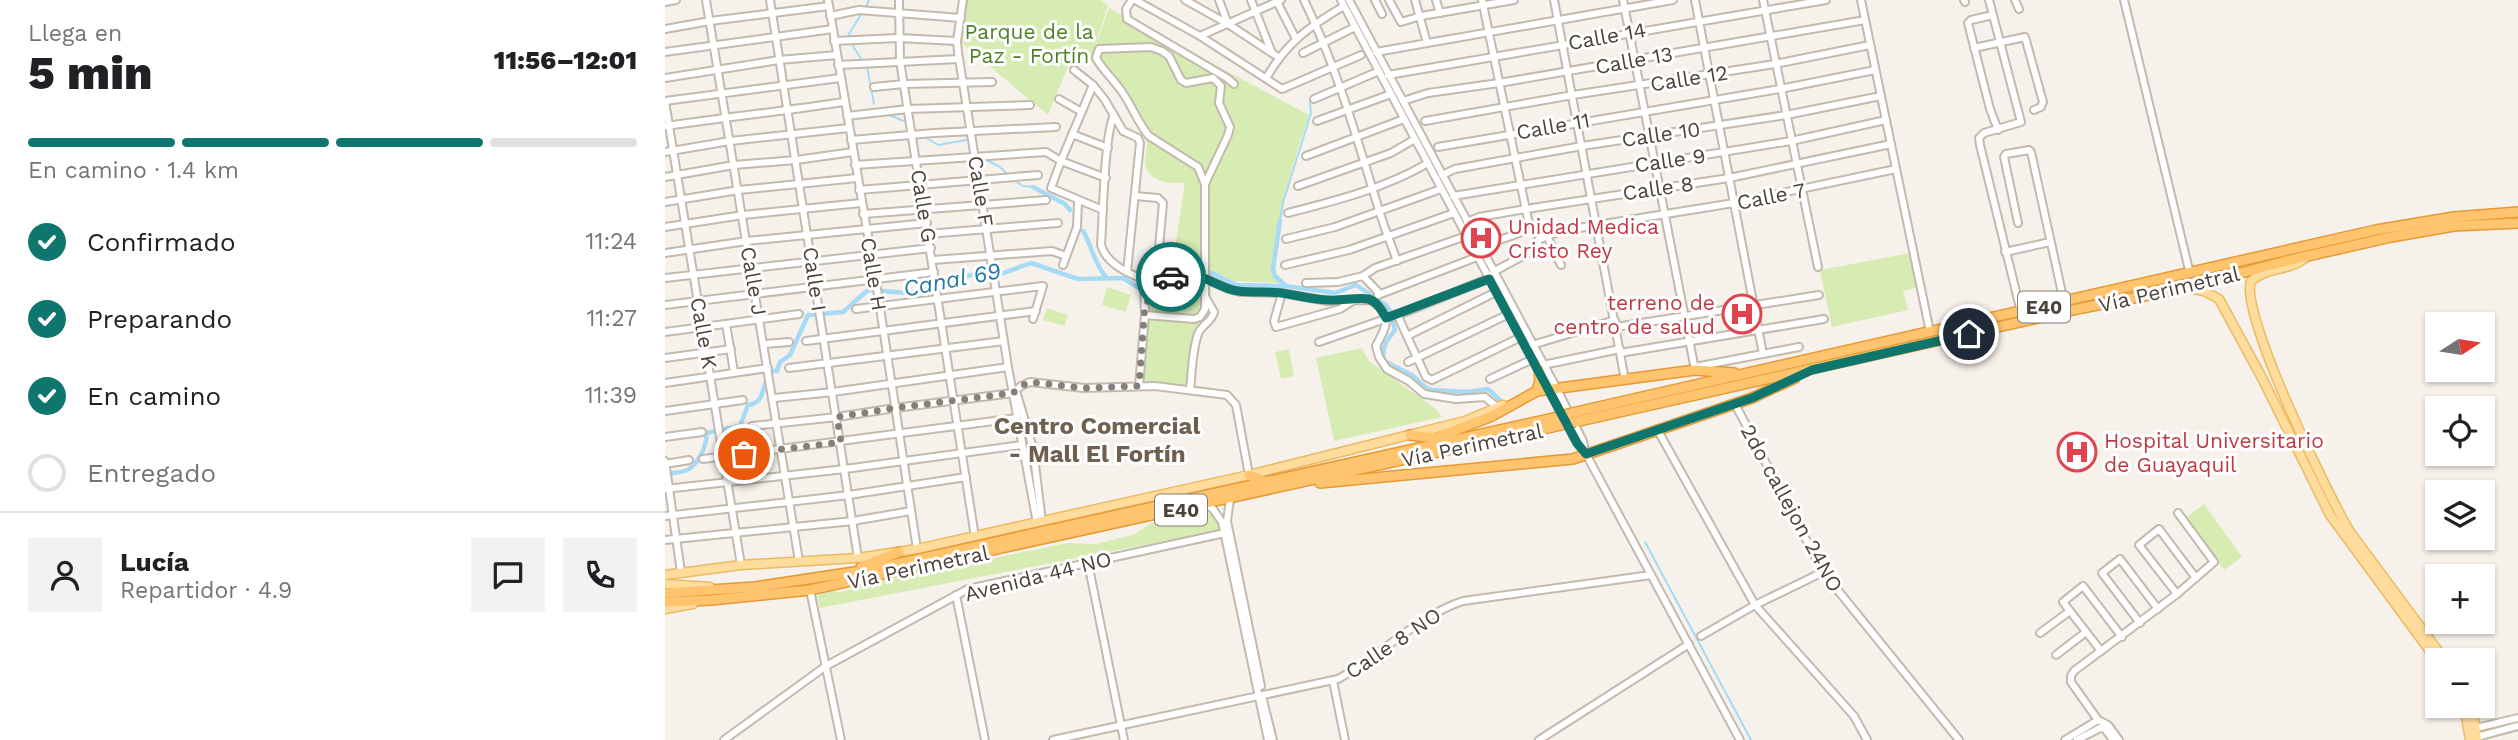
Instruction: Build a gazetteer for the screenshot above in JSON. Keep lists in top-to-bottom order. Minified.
{"streets":{"highway":["Vía Perimetral","E40"],"street":["Calle 14","Calle 13","Calle 12","Calle 11","Calle 10","Calle 9","Calle 8","Calle F","Calle 7","Calle G","Calle H","Calle I","Calle J","Calle K","2do callejon 24NO","Avenida 44 NO","Calle 8 NO"]},"crossings":[["Calle F","Vía Perimetral"],["Calle G","Vía Perimetral"],["Calle H","Vía Perimetral"],["Calle I","Vía Perimetral"],["Calle J","Vía Perimetral"],["Vía Perimetral","Calle K"]],"districts":["Centro Comercial - Mall El Fortín"],"water":["Canal 69"],"parks":["Parque de la Paz - Fortín"],"places":{"hospital":["Unidad Medica Cristo Rey","terreno de centro de salud","Hospital Universitario de Guayaquil"]},"north":"right","page":{"heading":["5 min","Llega en","11:56–12:01"],"panel":["Lucía","Repartidor · 4.9"],"bar":"En camino · 1.4 km","list":[["Confirmado","11:24"],["Preparando","11:27"],["En camino","11:39"],"Entregado"],"map_buttons":["+","−"]}}
